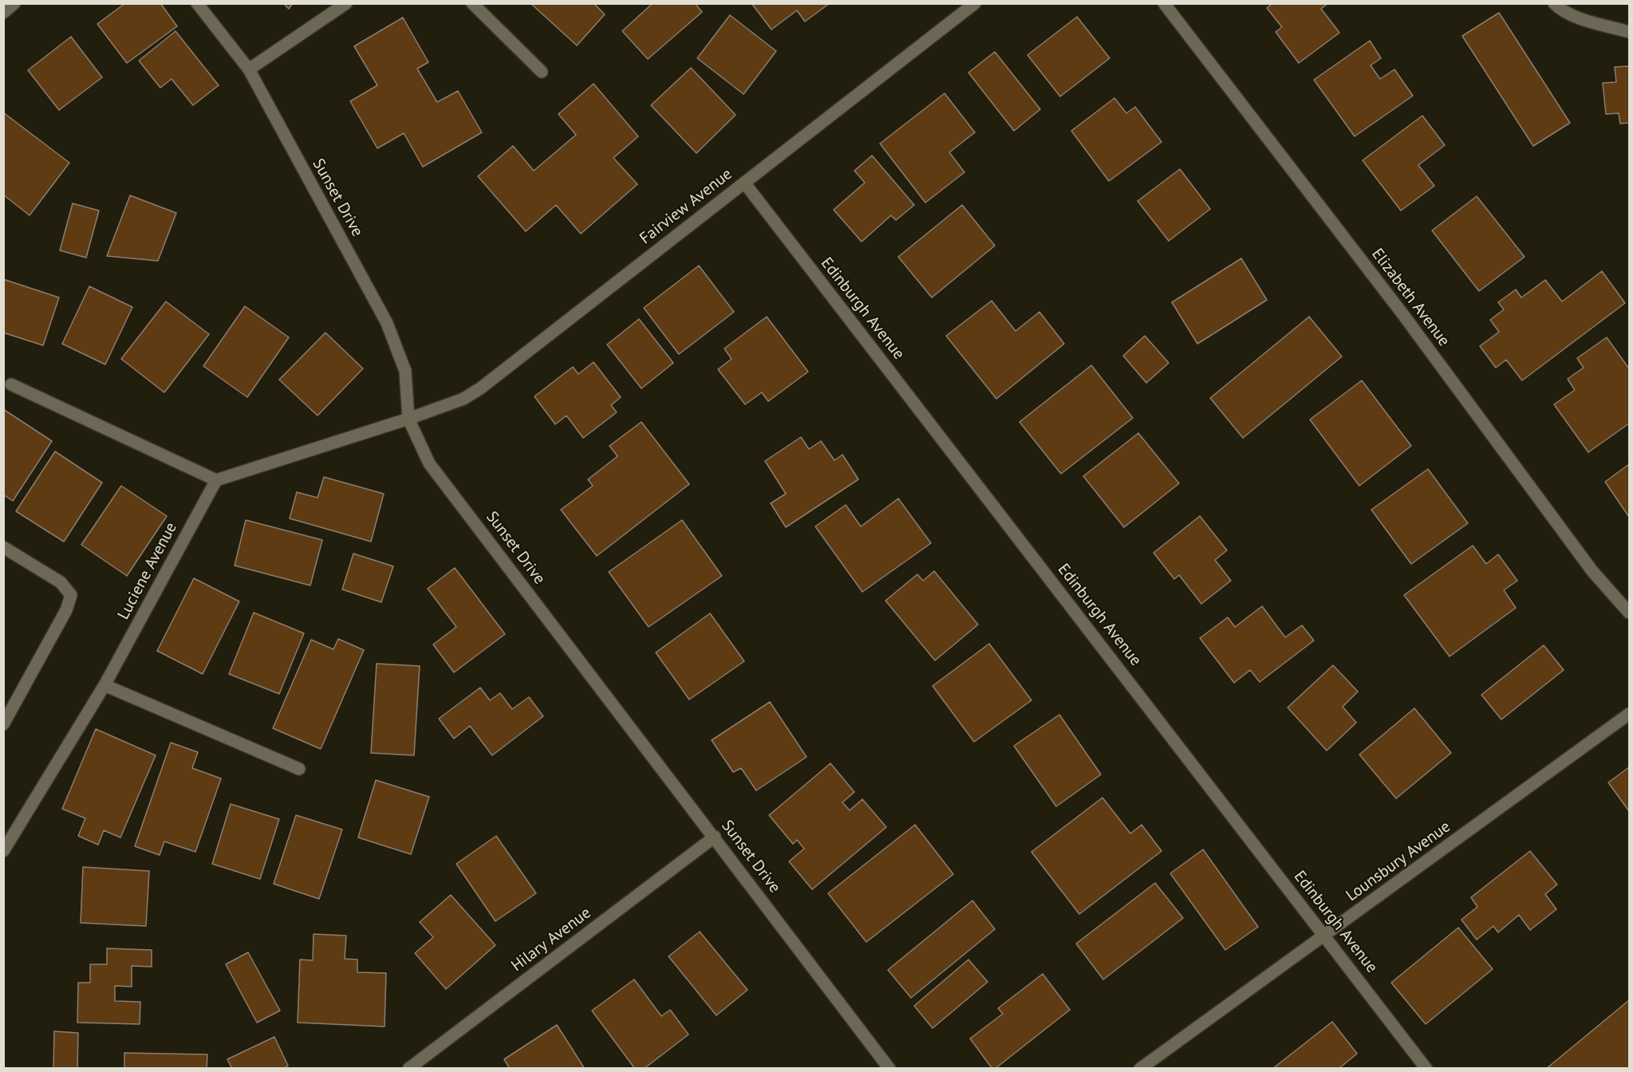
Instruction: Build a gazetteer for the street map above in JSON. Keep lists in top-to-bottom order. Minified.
{"streets":{"street":["Sunset Drive","Fairview Avenue","Elizabeth Avenue","Edinburgh Avenue","Luciene Avenue","Lounsbury Avenue","Hilary Avenue"]},"crossings":[["Sunset Drive","Fairview Avenue"],["Sunset Drive","Hilary Avenue"],["Fairview Avenue","Edinburgh Avenue"],["Edinburgh Avenue","Lounsbury Avenue"]]}
